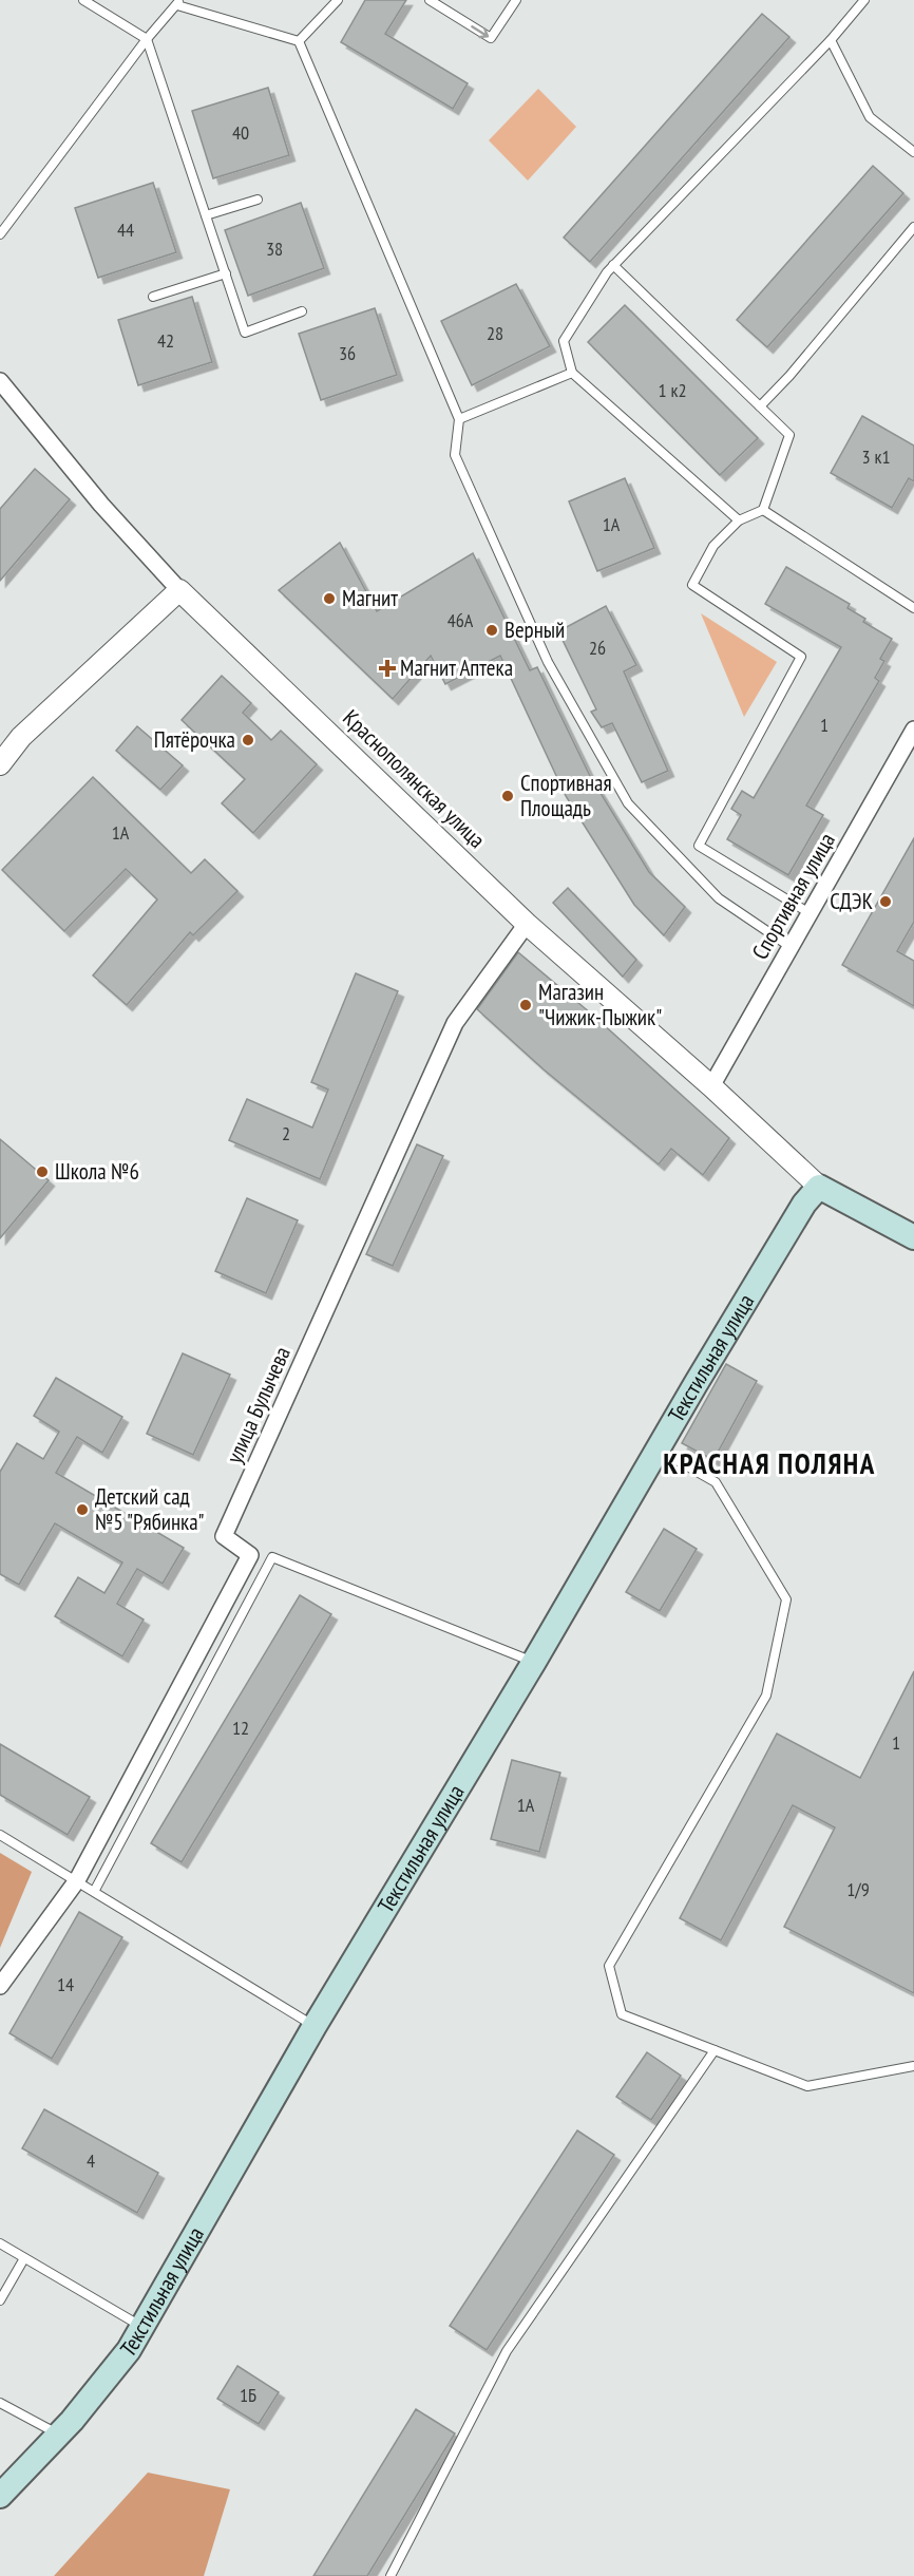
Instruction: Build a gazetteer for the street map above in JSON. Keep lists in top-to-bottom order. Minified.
{"streets":{"main road":["Текстильная улица"],"street":["Краснополянская улица","Спортивная улица","улица Булычева"]},"crossings":[["Краснополянская улица","Спортивная улица"],["Краснополянская улица","Текстильная улица"],["Краснополянская улица","улица Булычева"]],"districts":["КРАСНАЯ ПОЛЯНА"],"places":{"other":["Магнит","Верный","Пятёрочка","Спортивная Площадь","СДЭК","Магазин \"Чижик-Пыжик\"","Школа №6","Детский сад №5 \"Рябинка\""],"health":["Магнит Аптека"]},"house_numbers":["40","44","38","28","42","36","1 к2","3 к1","1А","46А","26","1","1А","2","12","1","1А","1/9","14","4","1Б"]}
